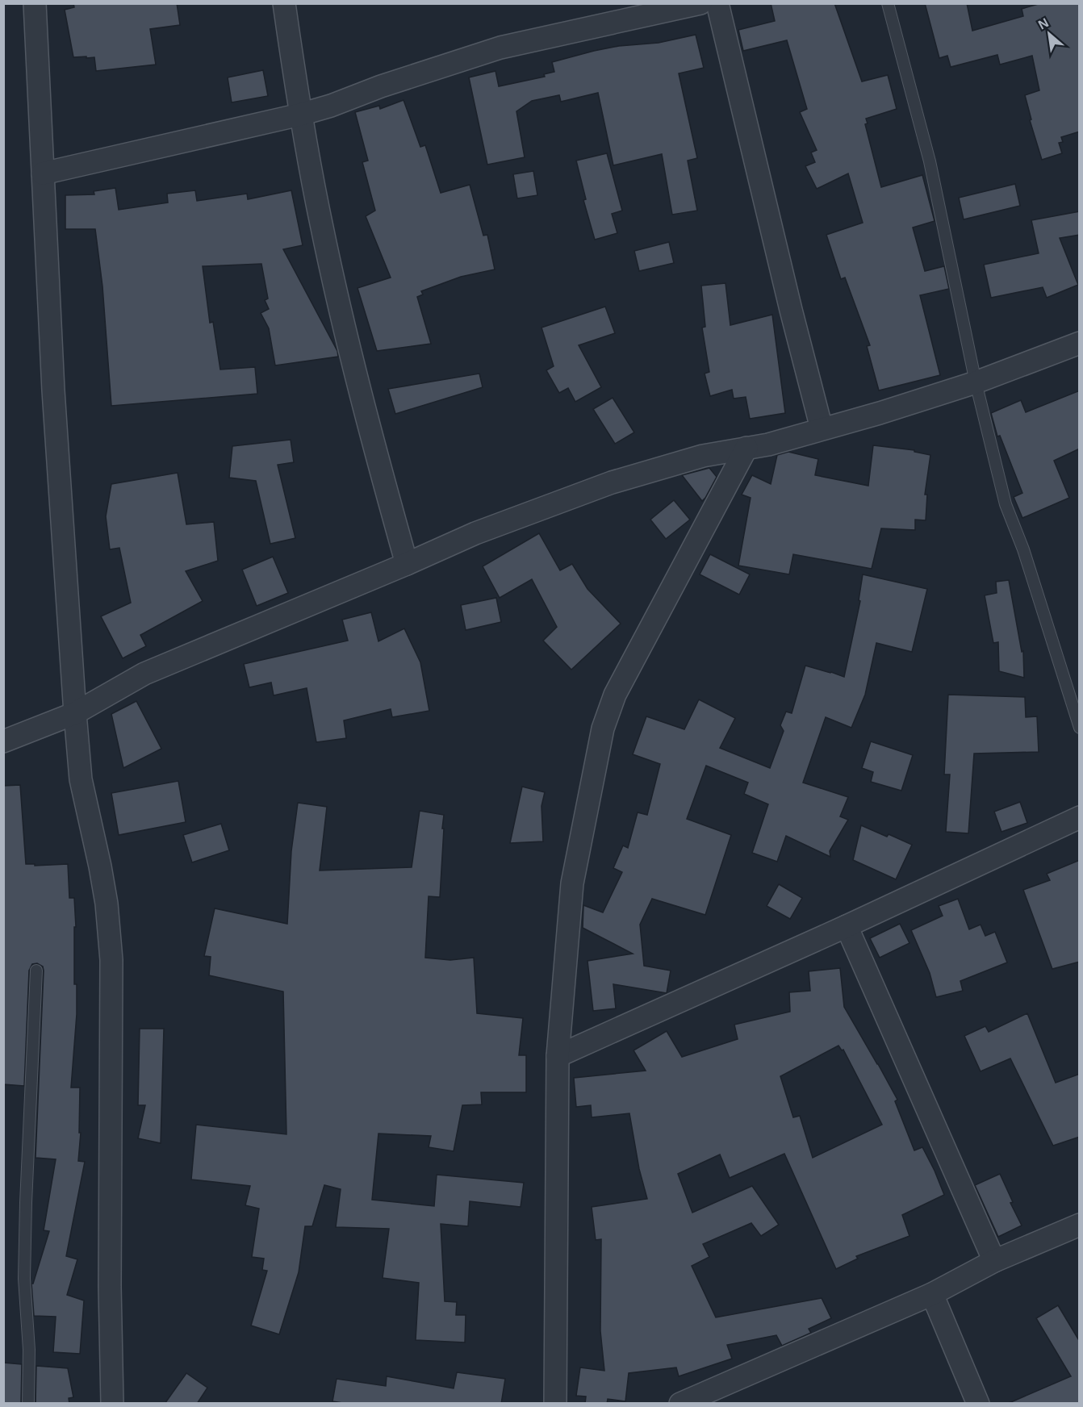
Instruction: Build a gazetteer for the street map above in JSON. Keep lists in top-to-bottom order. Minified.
{"north":"top left"}
